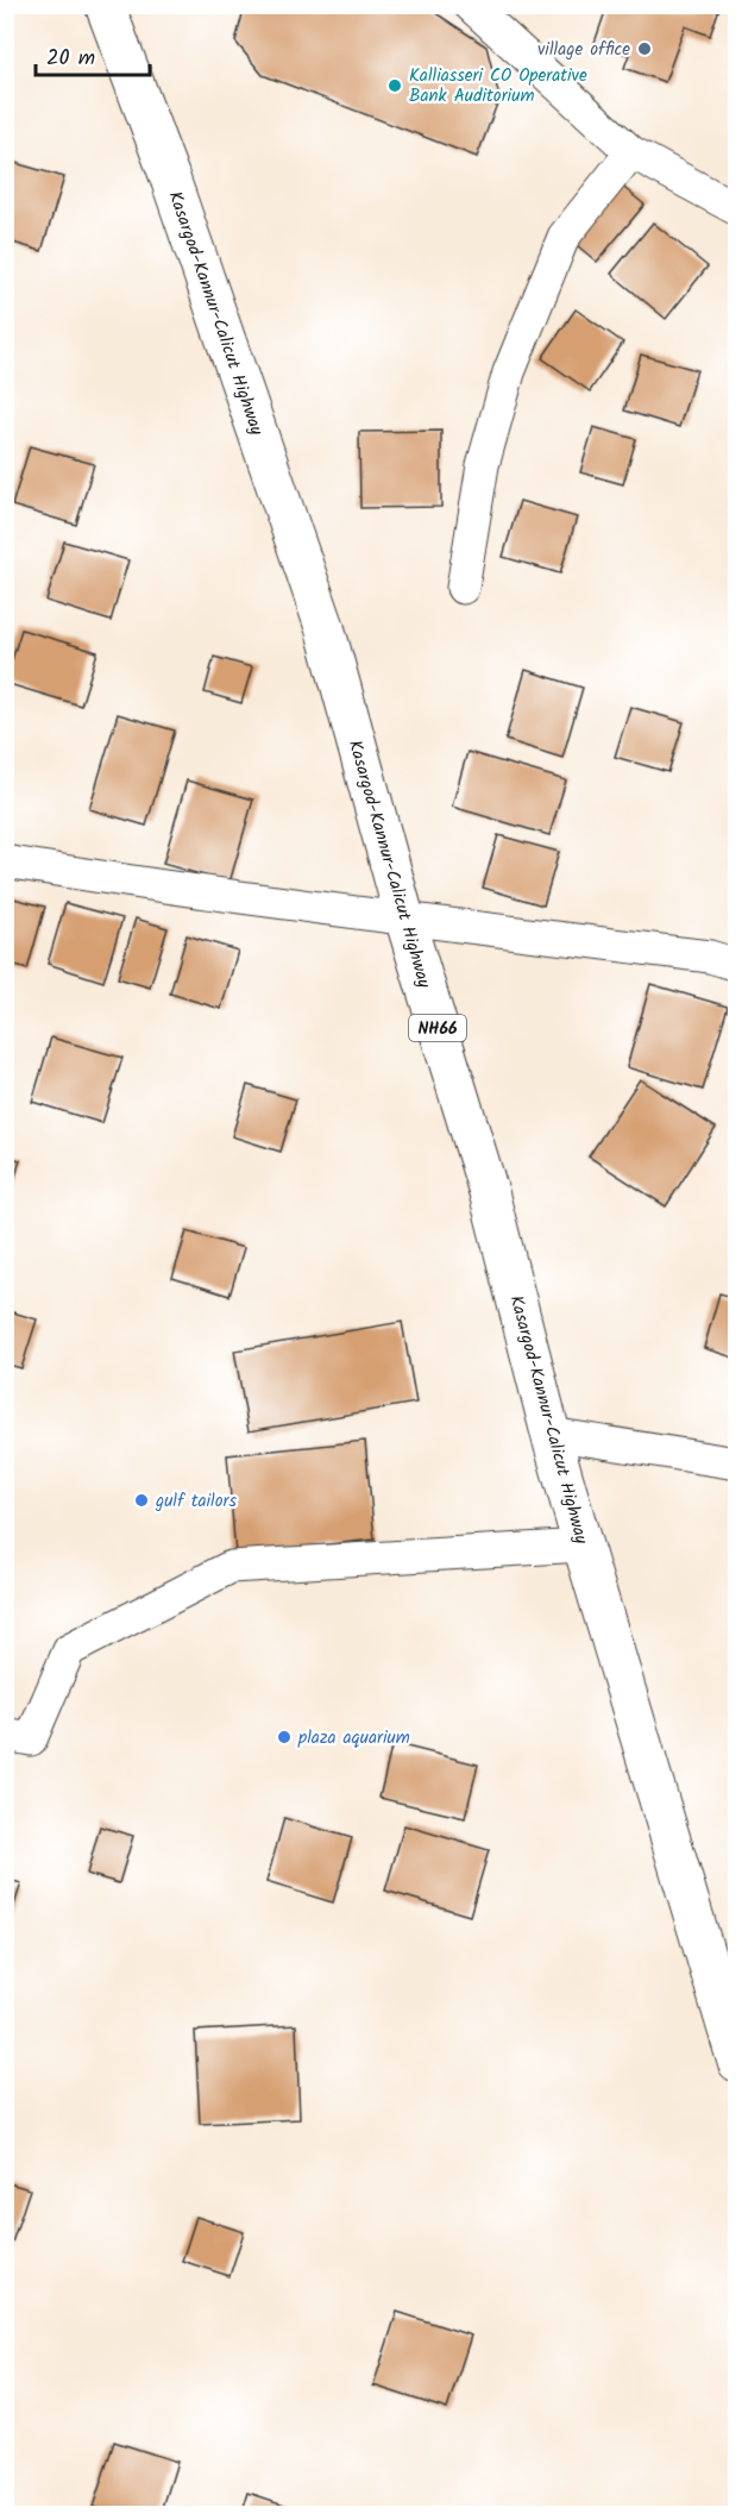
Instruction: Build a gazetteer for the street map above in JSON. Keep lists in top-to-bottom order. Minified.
{"streets":{"highway":["Kasargod-Kannur-Calicut Highway","NH66"]},"places":["village office","Kalliasseri CO Operative Bank Auditorium","gulf tailors","plaza aquarium"],"scale_bar":"20 m"}
